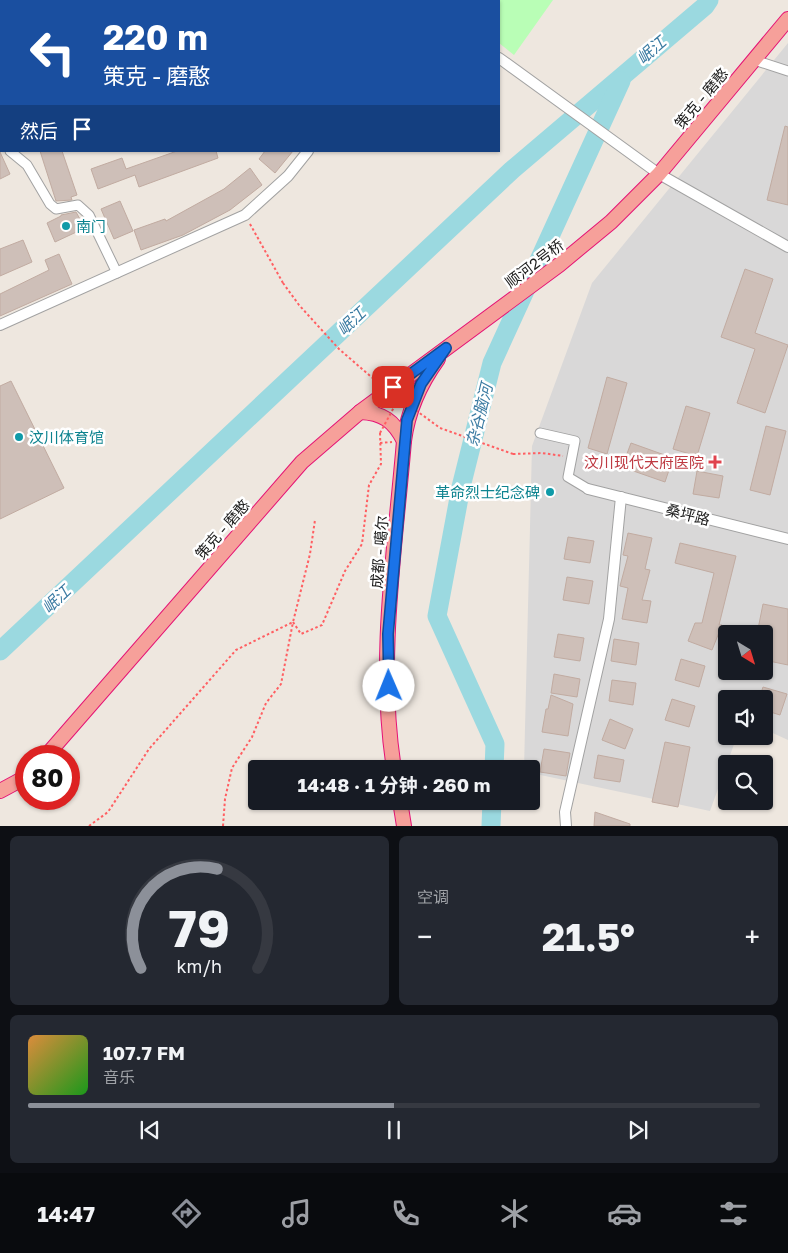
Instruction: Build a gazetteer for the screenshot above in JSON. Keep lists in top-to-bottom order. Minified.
{"streets":{"highway":["策克 - 磨憨","顺河2号桥","成都 - 噶尔"],"street":["桑坪路"]},"crossings":[["策克 - 磨憨","顺河2号桥"],["策克 - 磨憨","成都 - 噶尔"],["顺河2号桥","成都 - 噶尔"]],"water":["岷江","杂谷脑河"],"places":{"other":["南门","汶川体育馆","革命烈士纪念碑"],"health":["汶川现代天府医院"]},"north":"bottom right","page":{"turn":["220 m","策克 - 磨憨"],"then":"然后","limit":"80","trip":"14:48 · 1 分钟 · 260 m","tile":"空调","heat":["−","21.5°","+"],"song":["107.7 FM","音乐"],"tabs":"14:47","gauge":["79","km/h"]}}
